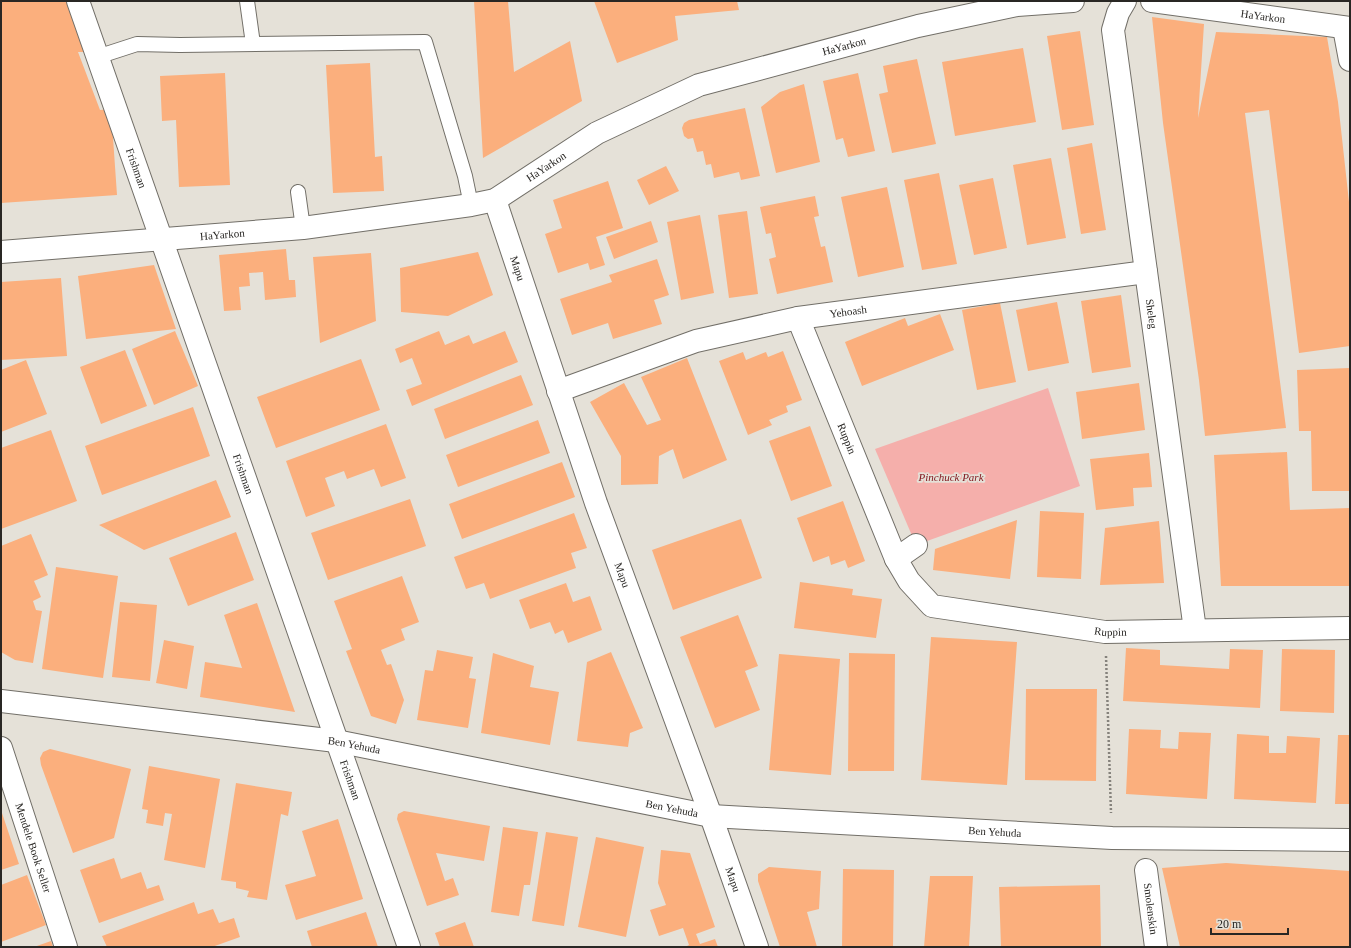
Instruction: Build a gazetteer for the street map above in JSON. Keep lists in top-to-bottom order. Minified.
{"streets":{"street":["HaYarkon","Frishman","Mapu","Yehoash","Sheleg","Ruppin","Ben Yehuda","Mendele Book Seller","Smolenskin"]},"crossings":[["HaYarkon","Frishman"],["HaYarkon","Mapu"],["Frishman","Ben Yehuda"],["Mapu","Yehoash"],["Mapu","Ben Yehuda"],["Yehoash","Sheleg"],["Yehoash","Ruppin"],["Sheleg","Ruppin"]],"parks":["Pinchuck Park"],"scale_bar":"20 m"}
